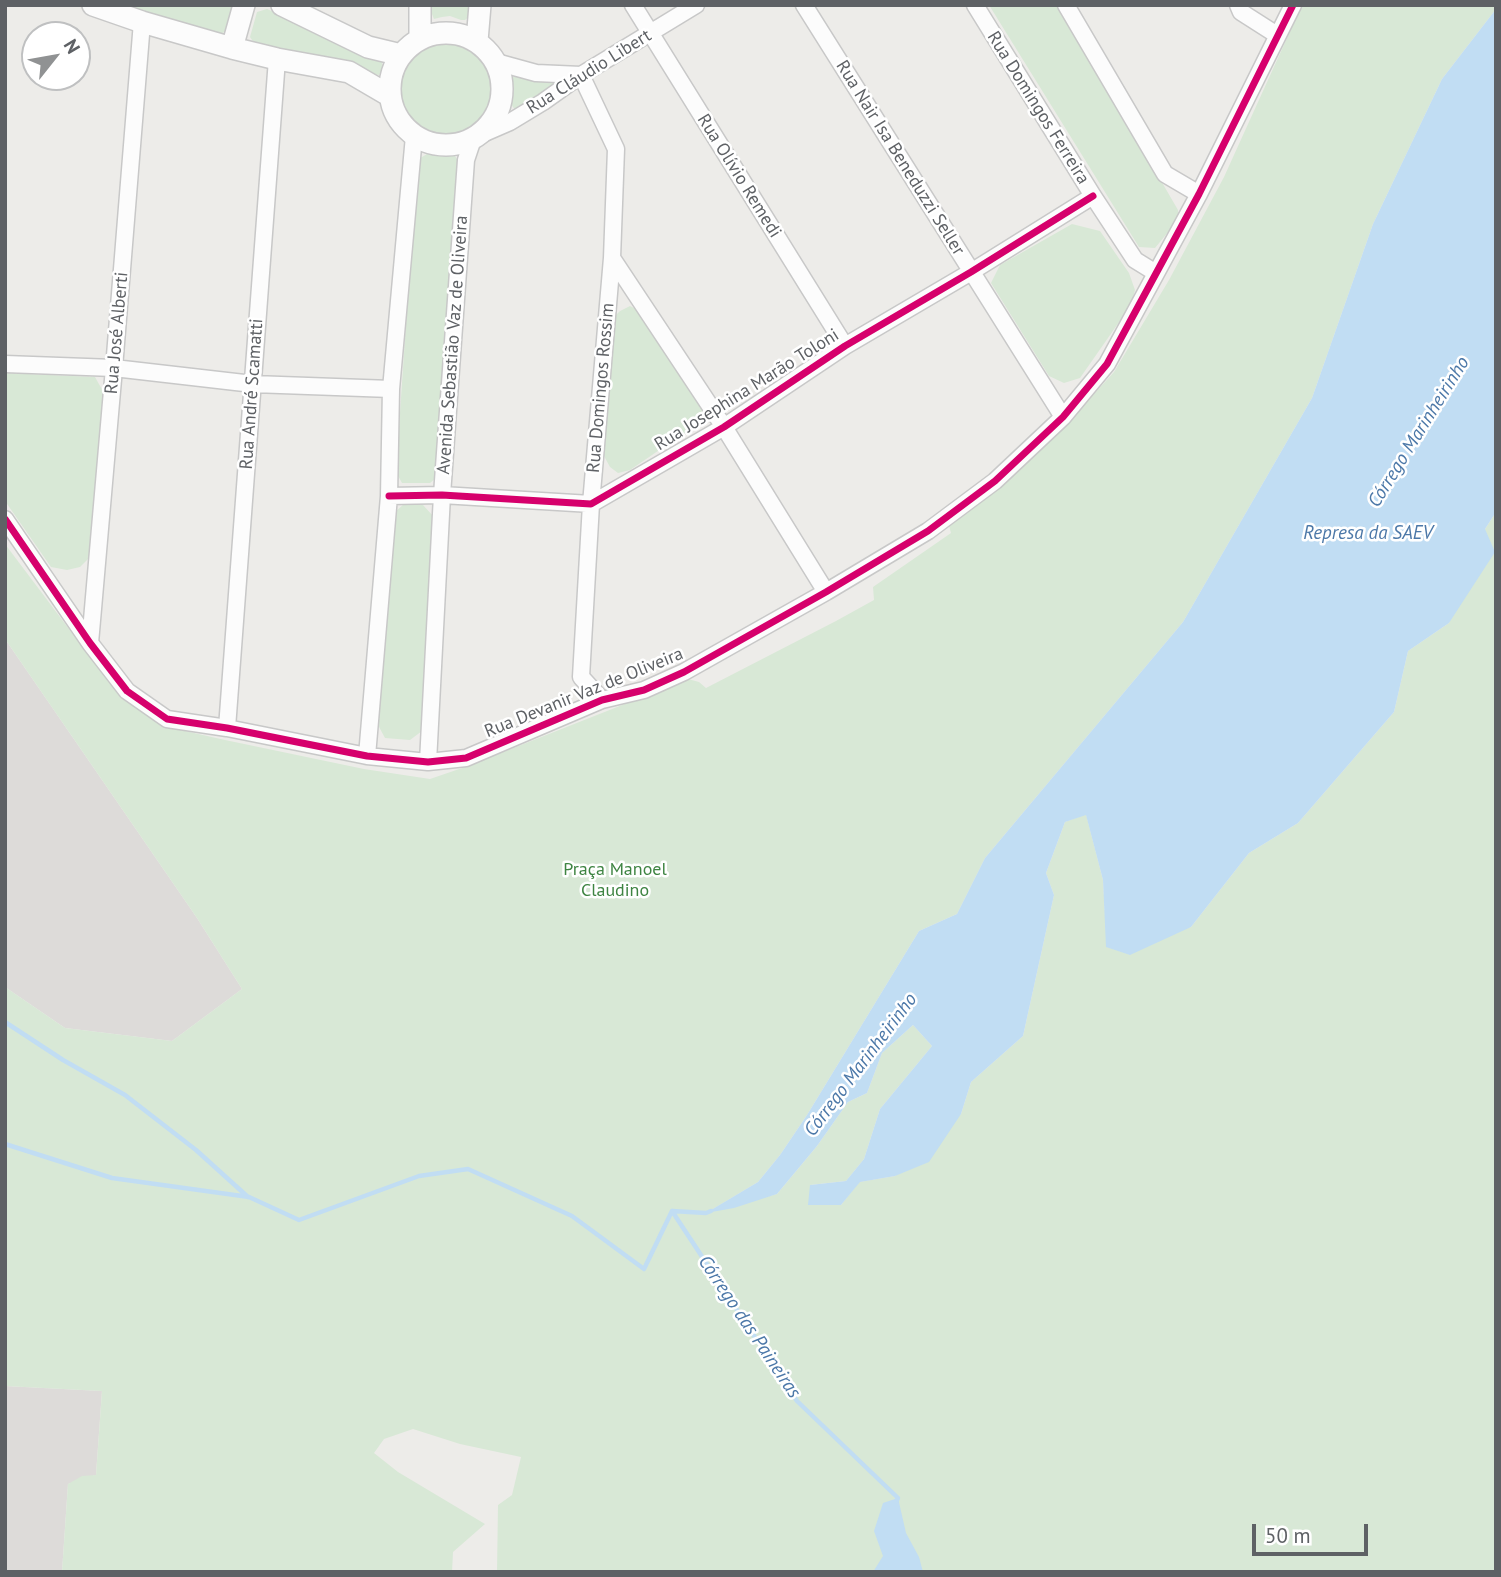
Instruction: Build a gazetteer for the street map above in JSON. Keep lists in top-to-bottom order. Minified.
{"streets":{"street":["Rua Cláudio Libert","Rua Domingos Ferreira","Rua Nair Isa Beneduzzi Seller","Rua Olívio Remedi","Rua José Alberti","Avenida Sebastião Vaz de Oliveira","Rua Domingos Rossim","Rua Josephina Marão Toloni","Rua André Scamatti","Rua Devanir Vaz de Oliveira"]},"crossings":[["Rua Cláudio Libert","Rua Olívio Remedi"],["Rua Cláudio Libert","Avenida Sebastião Vaz de Oliveira"],["Rua Cláudio Libert","Rua Domingos Rossim"],["Rua Domingos Ferreira","Rua Josephina Marão Toloni"],["Rua Domingos Ferreira","Rua Devanir Vaz de Oliveira"],["Rua Nair Isa Beneduzzi Seller","Rua Josephina Marão Toloni"],["Rua Nair Isa Beneduzzi Seller","Rua Devanir Vaz de Oliveira"],["Rua Olívio Remedi","Rua Josephina Marão Toloni"],["Rua José Alberti","Rua Devanir Vaz de Oliveira"],["Avenida Sebastião Vaz de Oliveira","Rua Devanir Vaz de Oliveira"],["Rua Domingos Rossim","Rua Josephina Marão Toloni"],["Rua Domingos Rossim","Rua Devanir Vaz de Oliveira"],["Rua André Scamatti","Rua Devanir Vaz de Oliveira"]],"water":["Córrego Marinheirinho","Represa da SAEV","Córrego das Paineiras"],"parks":["Praça Manoel Claudino"],"scale_bar":"50 m","north":"top right"}
